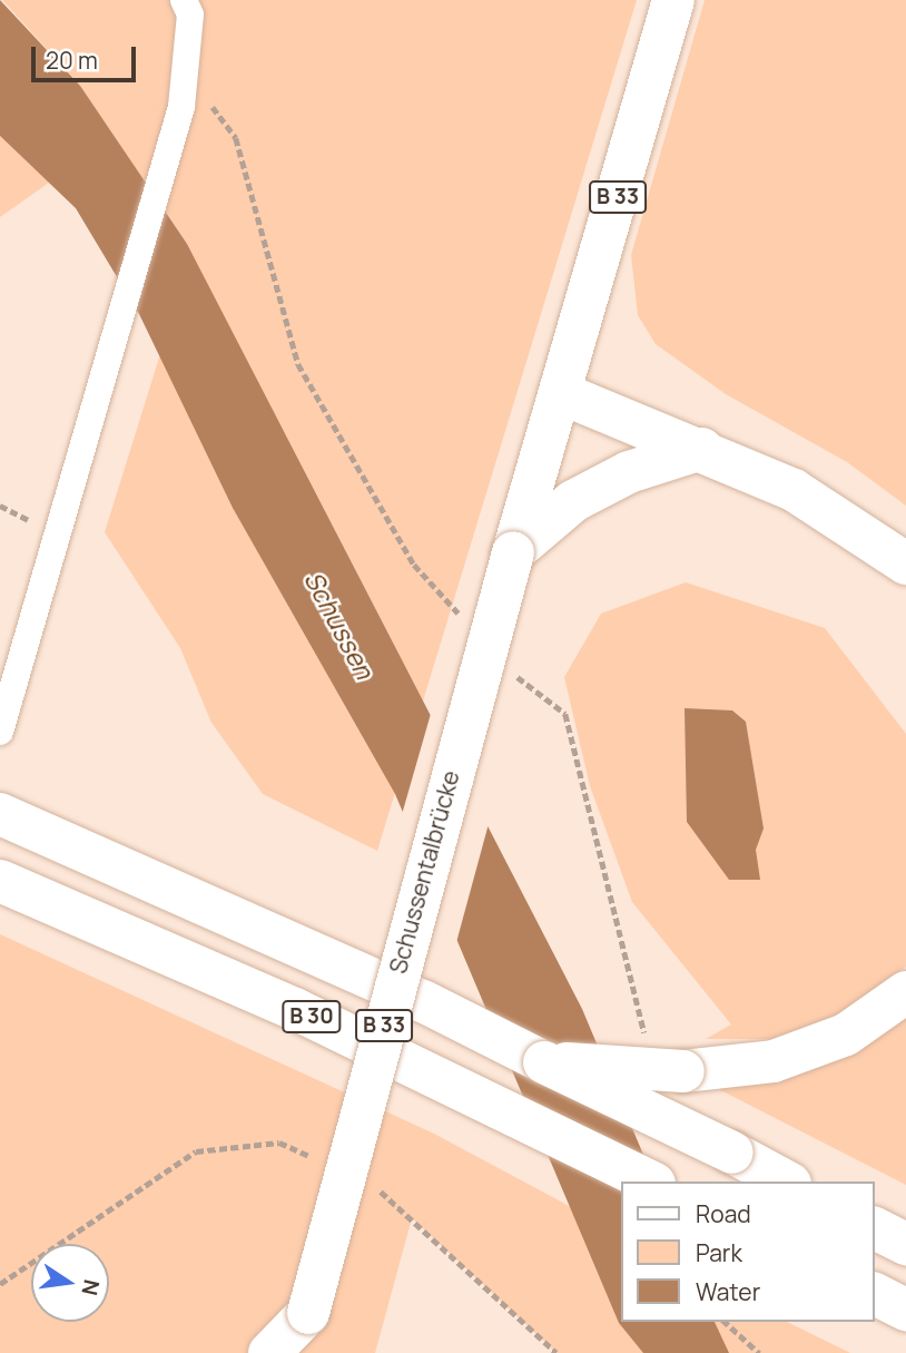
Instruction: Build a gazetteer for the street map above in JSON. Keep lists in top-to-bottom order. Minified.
{"streets":{"main road":["B 33","Schussentalbrücke","B 30"]},"crossings":[["B 33","Schussentalbrücke"]],"water":["Schussen"],"legend":["Road","Park","Water"],"scale_bar":"20 m","north":"right"}
